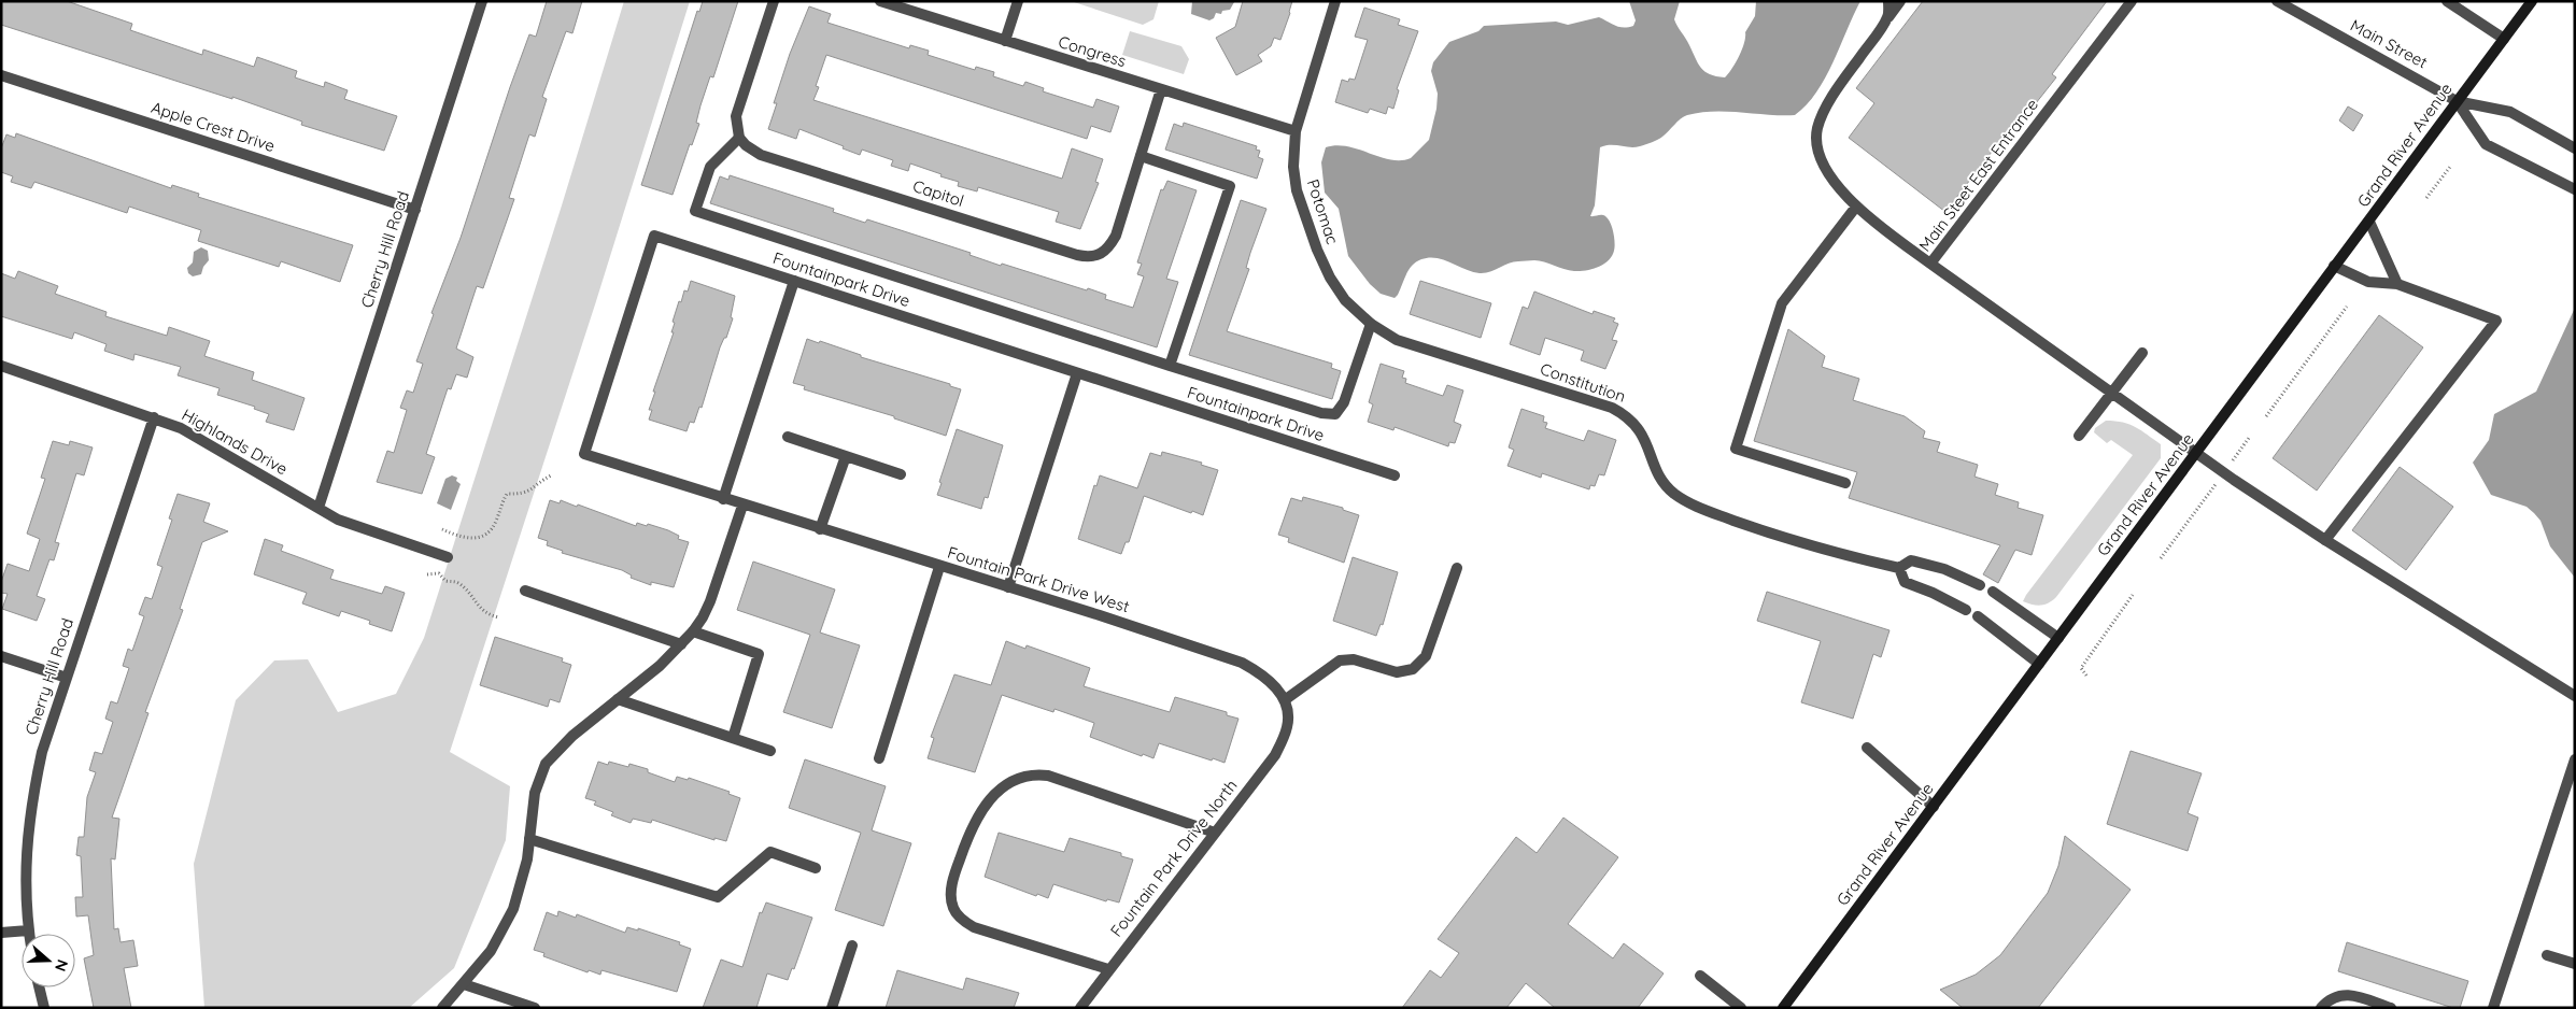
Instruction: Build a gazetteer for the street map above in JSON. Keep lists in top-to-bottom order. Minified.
{"streets":{"main road":["Grand River Avenue"],"street":["Main Street","Congress","Apple Crest Drive","Main Steet East Entrance","Capitol","Potomac","Cherry Hill Road","Fountainpark Drive","Constitution","Highlands Drive","Fountain Park Drive West","Fountain Park Drive North"]},"crossings":[["Main Street","Grand River Avenue"],["Congress","Capitol"],["Congress","Potomac"],["Apple Crest Drive","Cherry Hill Road"],["Grand River Avenue","Main Steet East Entrance"],["Potomac","Constitution"],["Cherry Hill Road","Highlands Drive"],["Fountainpark Drive","Fountain Park Drive West"],["Fountain Park Drive West","Fountain Park Drive North"]],"north":"right"}
